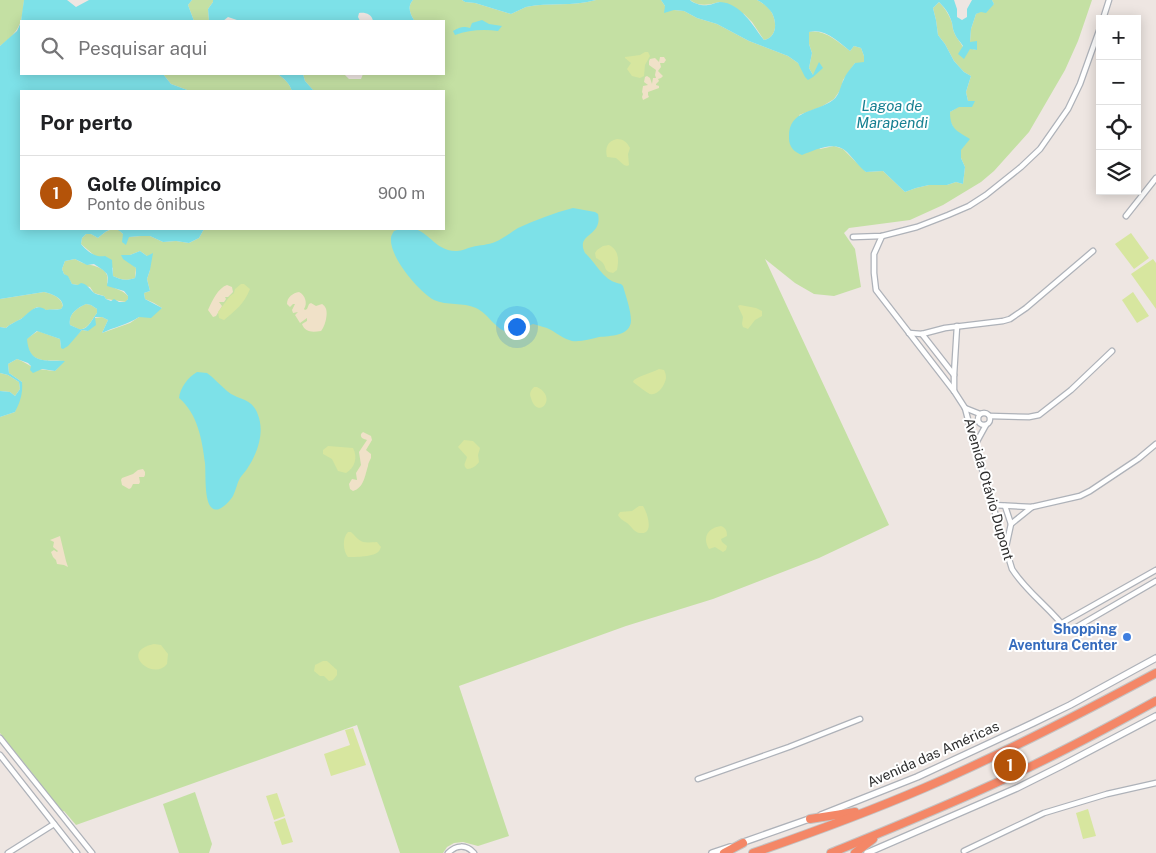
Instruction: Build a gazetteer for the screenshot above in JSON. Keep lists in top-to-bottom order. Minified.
{"streets":{"highway":["Avenida das Américas"],"street":["Avenida Otávio Dupont"]},"water":["Lagoa de Marapendi"],"places":["Shopping Aventura Center"],"page":{"map_buttons":["+","−"],"search":"Pesquisar aqui","heading":"Por perto","list":[{"mark":"1","name":"Golfe Olímpico","note":"Ponto de ônibus","value":"900 m"}],"pins":"1"}}
